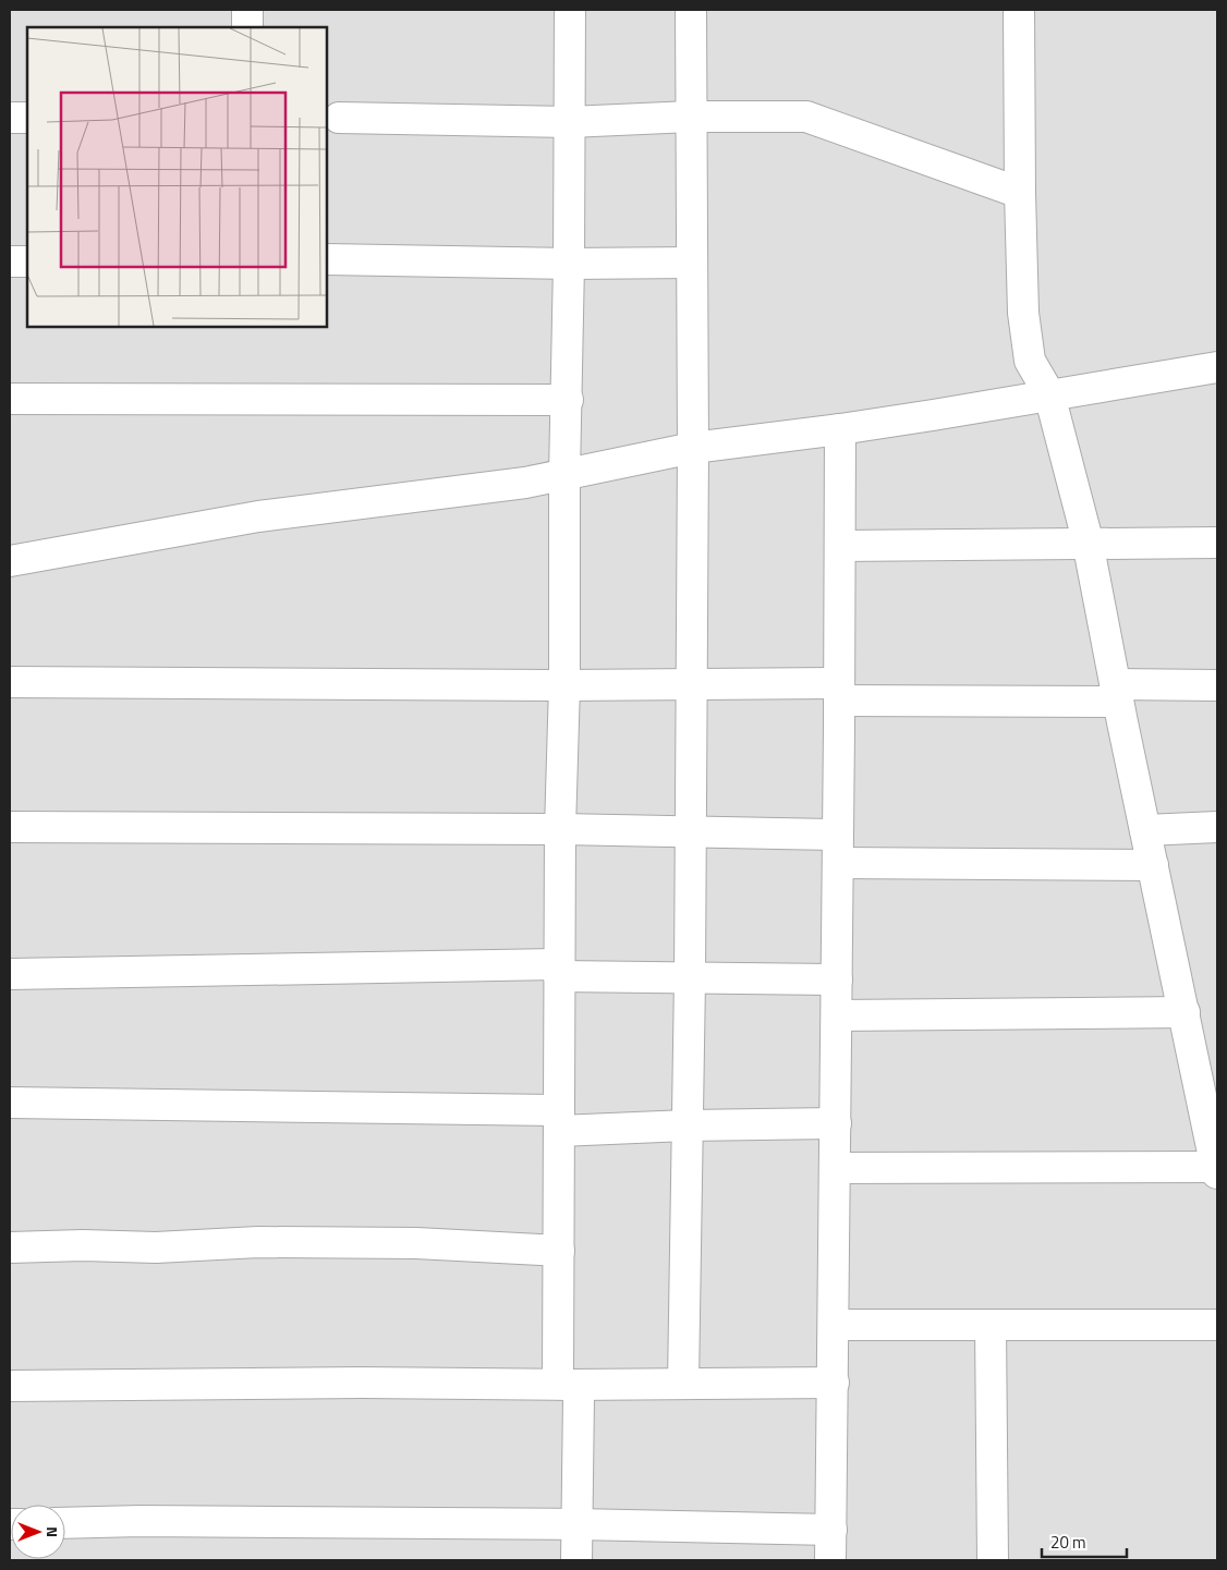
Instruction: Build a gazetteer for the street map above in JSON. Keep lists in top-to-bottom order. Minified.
{"scale_bar":"20 m","north":"right"}
